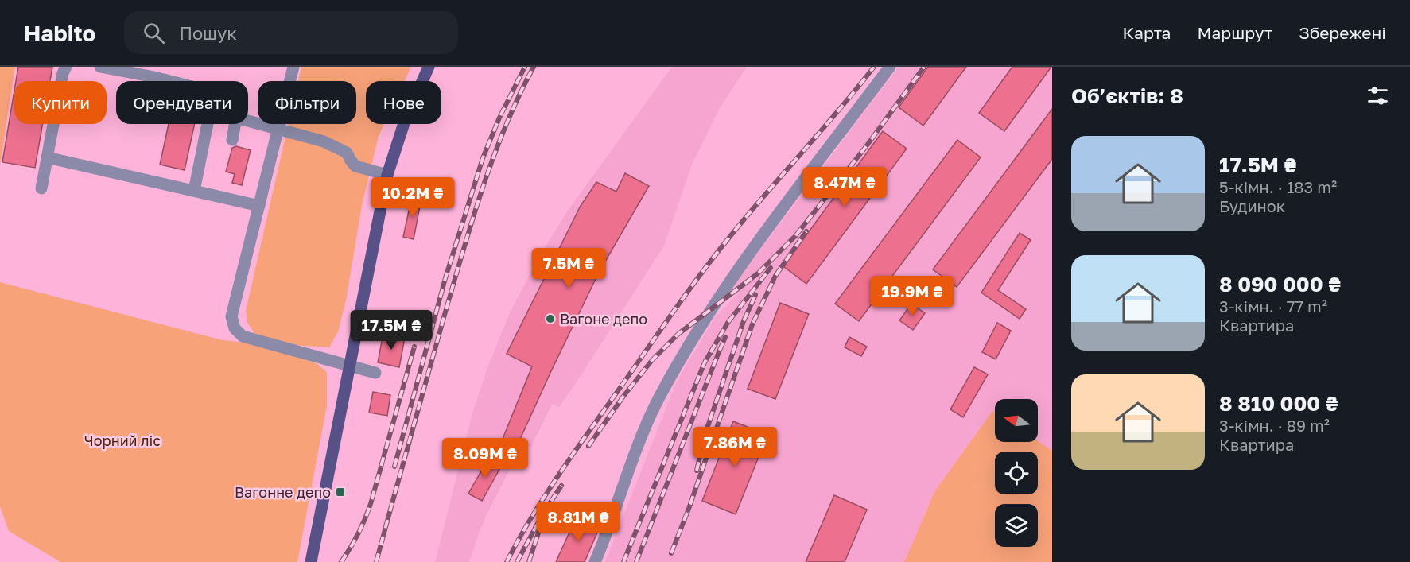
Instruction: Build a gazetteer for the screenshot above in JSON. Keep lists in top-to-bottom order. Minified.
{"parks":["Чорний ліс"],"places":{"other":["Вагоне депо"],"transit":["Вагонне депо"]},"north":"left","page":{"header":"Habito","search":"Пошук","nav":["Карта","Маршрут","Збережені"],"heading":"Об’єктів: 8","chip":["Купити","Орендувати","Фільтри","Нове"],"list":[{"name":"17.5M ₴","note":"5-кімн. · 183 m² · Будинок"},{"name":"8 090 000 ₴","note":"3-кімн. · 77 m² · Квартира"},{"name":"8 810 000 ₴","note":"3-кімн. · 89 m² · Квартира"}],"price":["8.47M ₴","10.2M ₴","7.5M ₴","19.9M ₴","17.5M ₴","7.86M ₴","8.09M ₴","8.81M ₴"]}}
